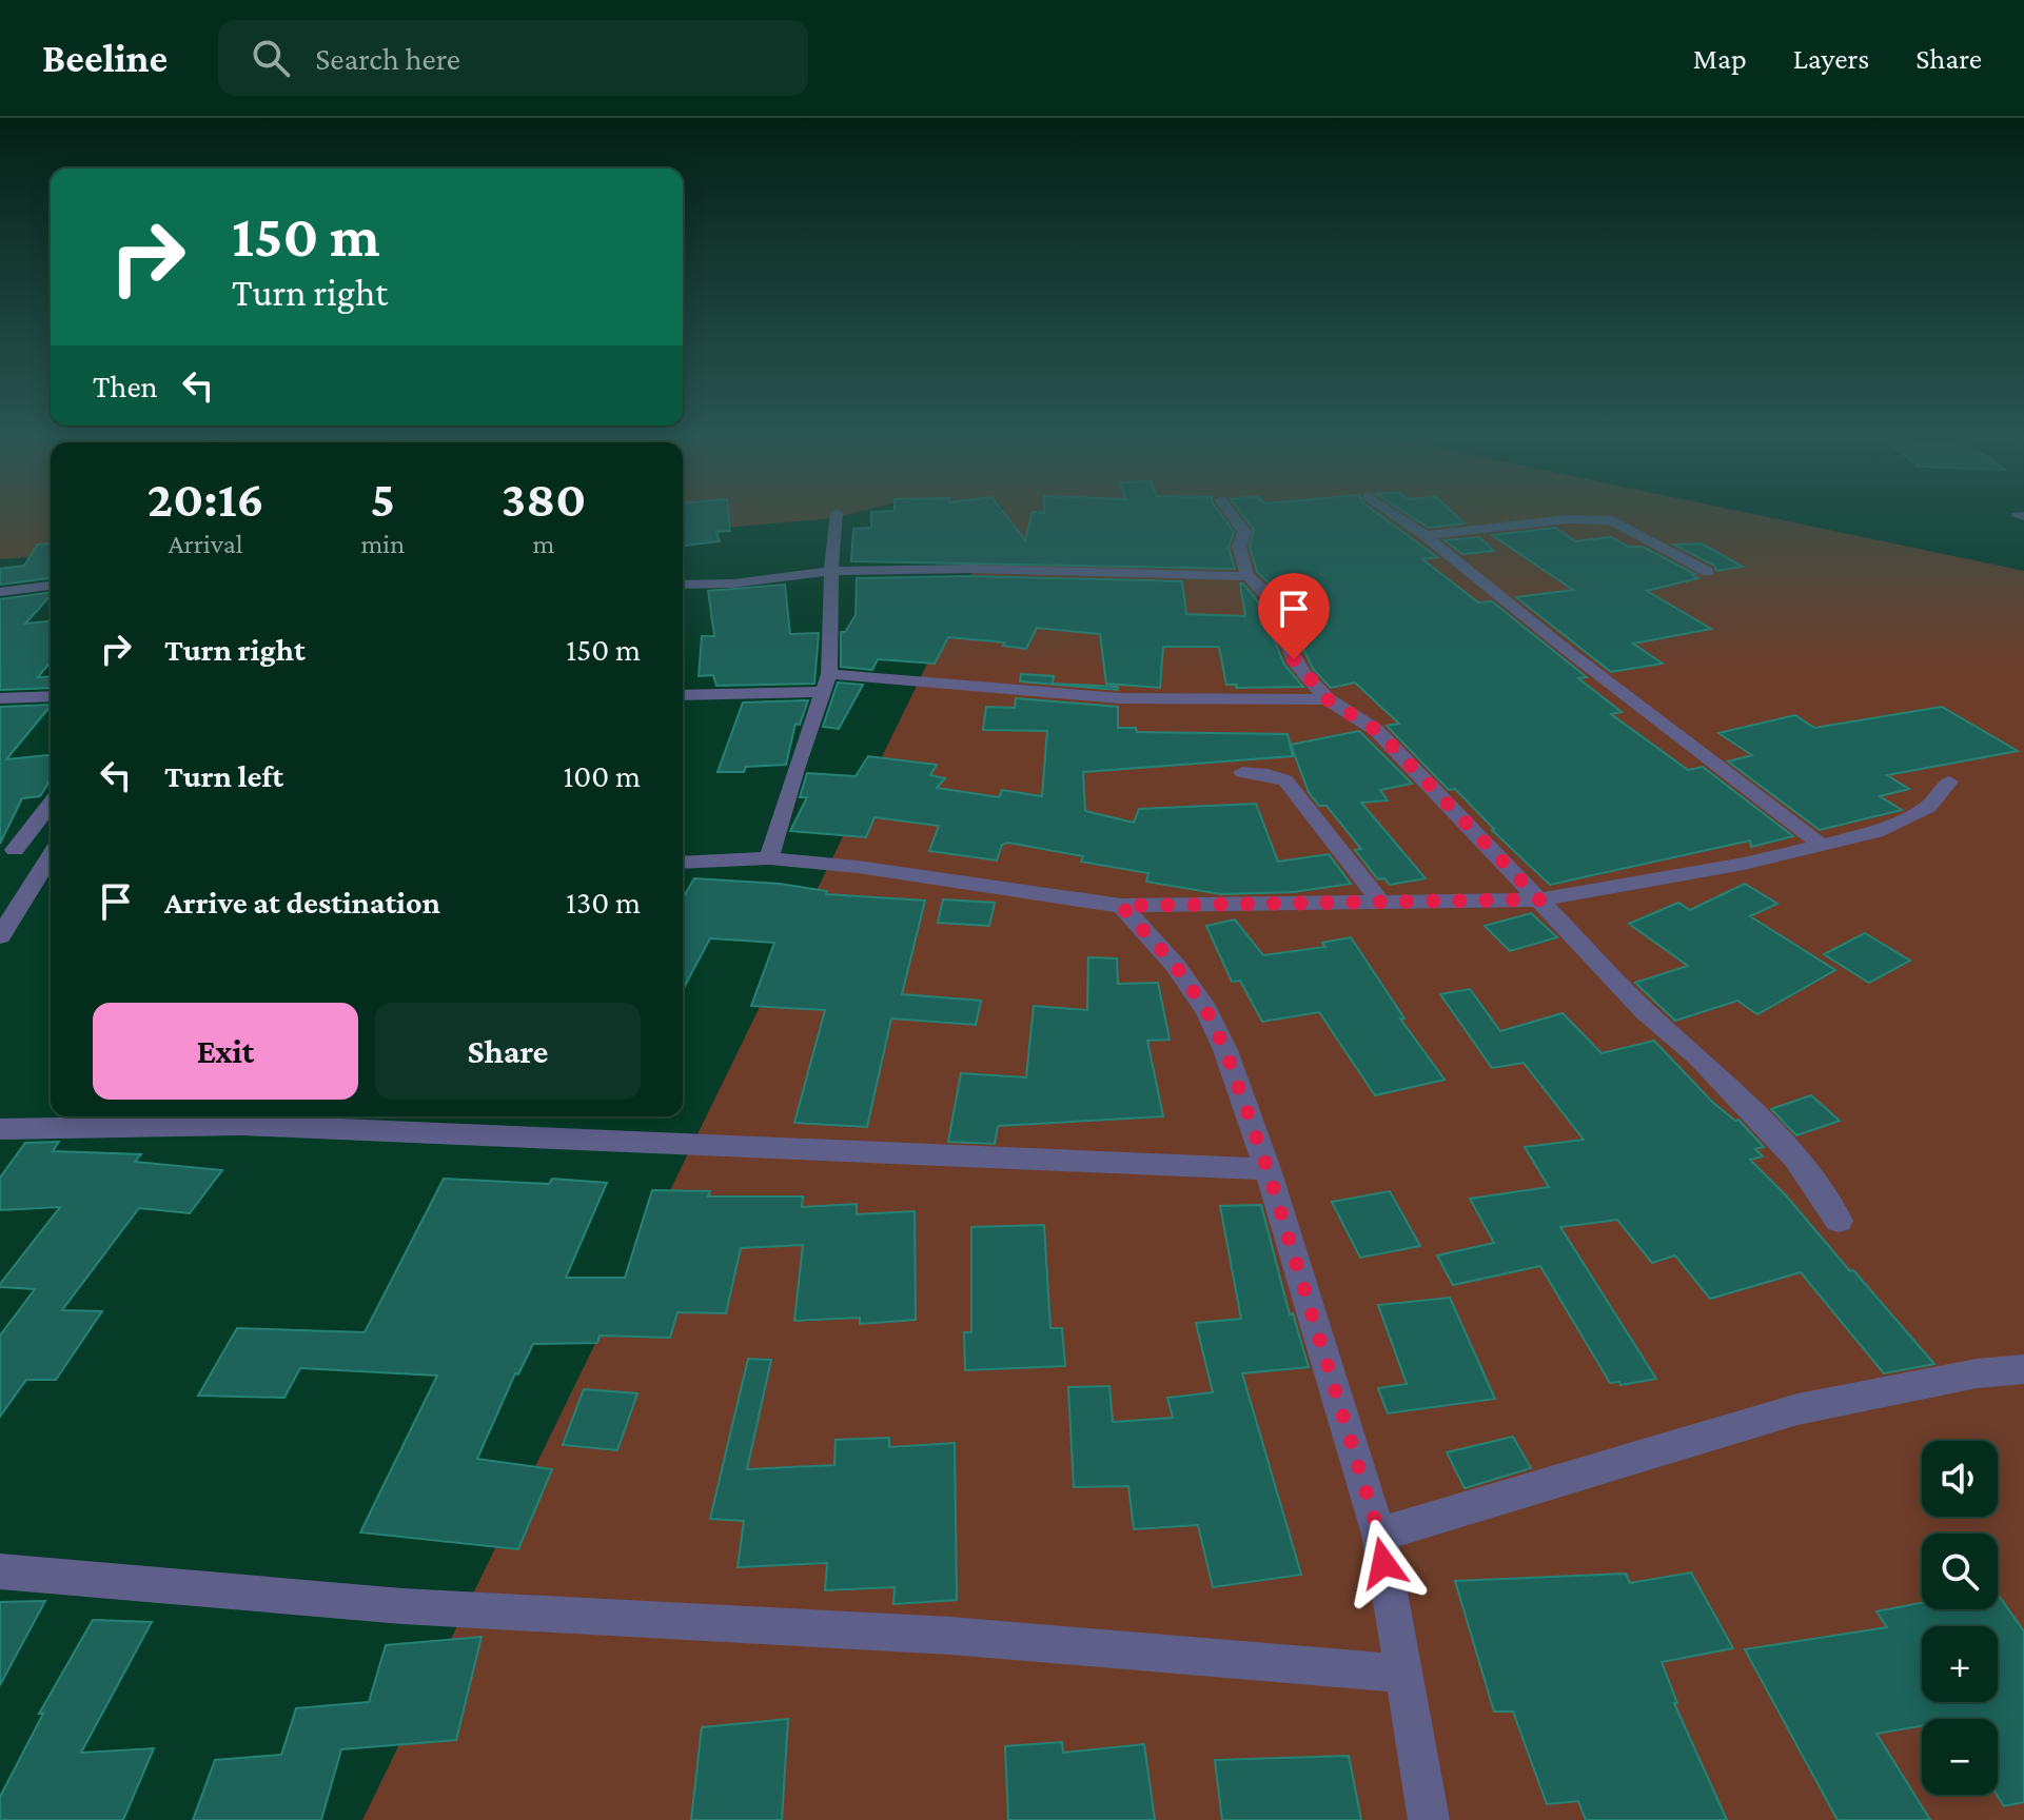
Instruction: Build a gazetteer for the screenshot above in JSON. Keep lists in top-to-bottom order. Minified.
{"page":{"header":"Beeline","search":"Search here","nav":["Map","Layers","Share"],"turn":["150 m","Turn right"],"then":"Then","eta":["20:16","Arrival","5","min","380","m"],"list":[{"name":"Turn right","value":"150 m"},{"name":"Turn left","value":"100 m"},{"name":"Arrive at destination","value":"130 m"}],"buttons":["Exit","Share"],"map_buttons":["+","−"]}}
